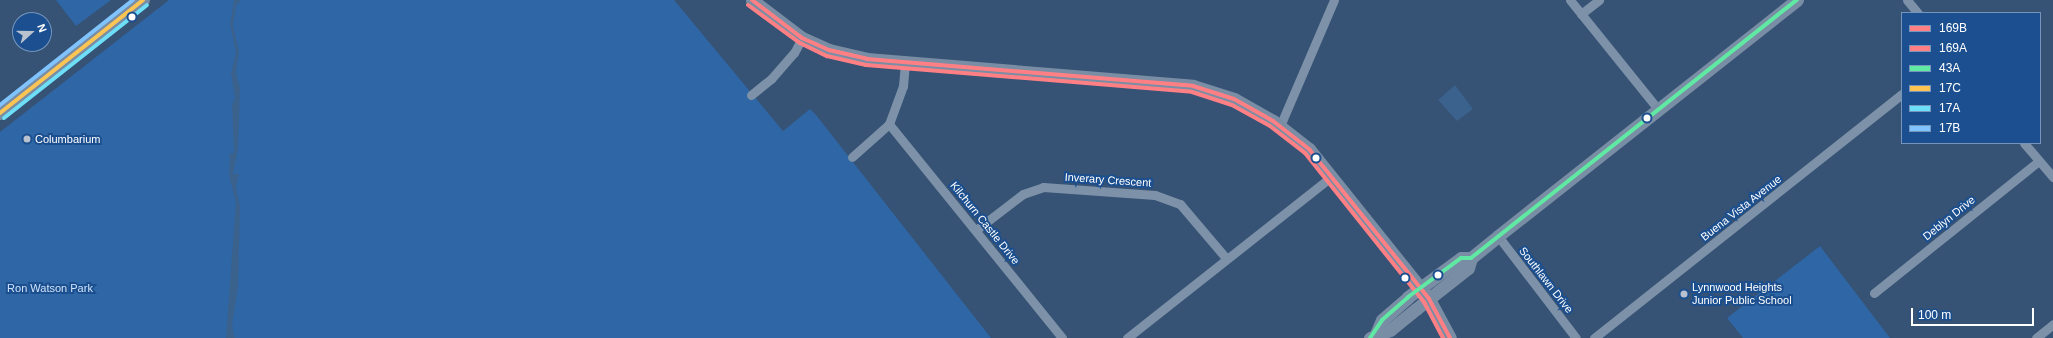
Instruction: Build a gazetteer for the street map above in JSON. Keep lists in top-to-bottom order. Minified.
{"streets":{"street":["Inverary Crescent","Buena Vista Avenue","Deblyn Drive","Kilchurn Castle Drive","Southlawn Drive"]},"crossings":[["Inverary Crescent","Kilchurn Castle Drive"]],"parks":["Ron Watson Park"],"places":["Columbarium","Lynnwood Heights Junior Public School"],"lines":["transit line 169B","transit line 43A","transit line 17C","transit line 17B","transit line 169A","transit line 17A"],"legend":["169B","169A","43A","17C","17A","17B"],"scale_bar":"100 m","north":"right"}
